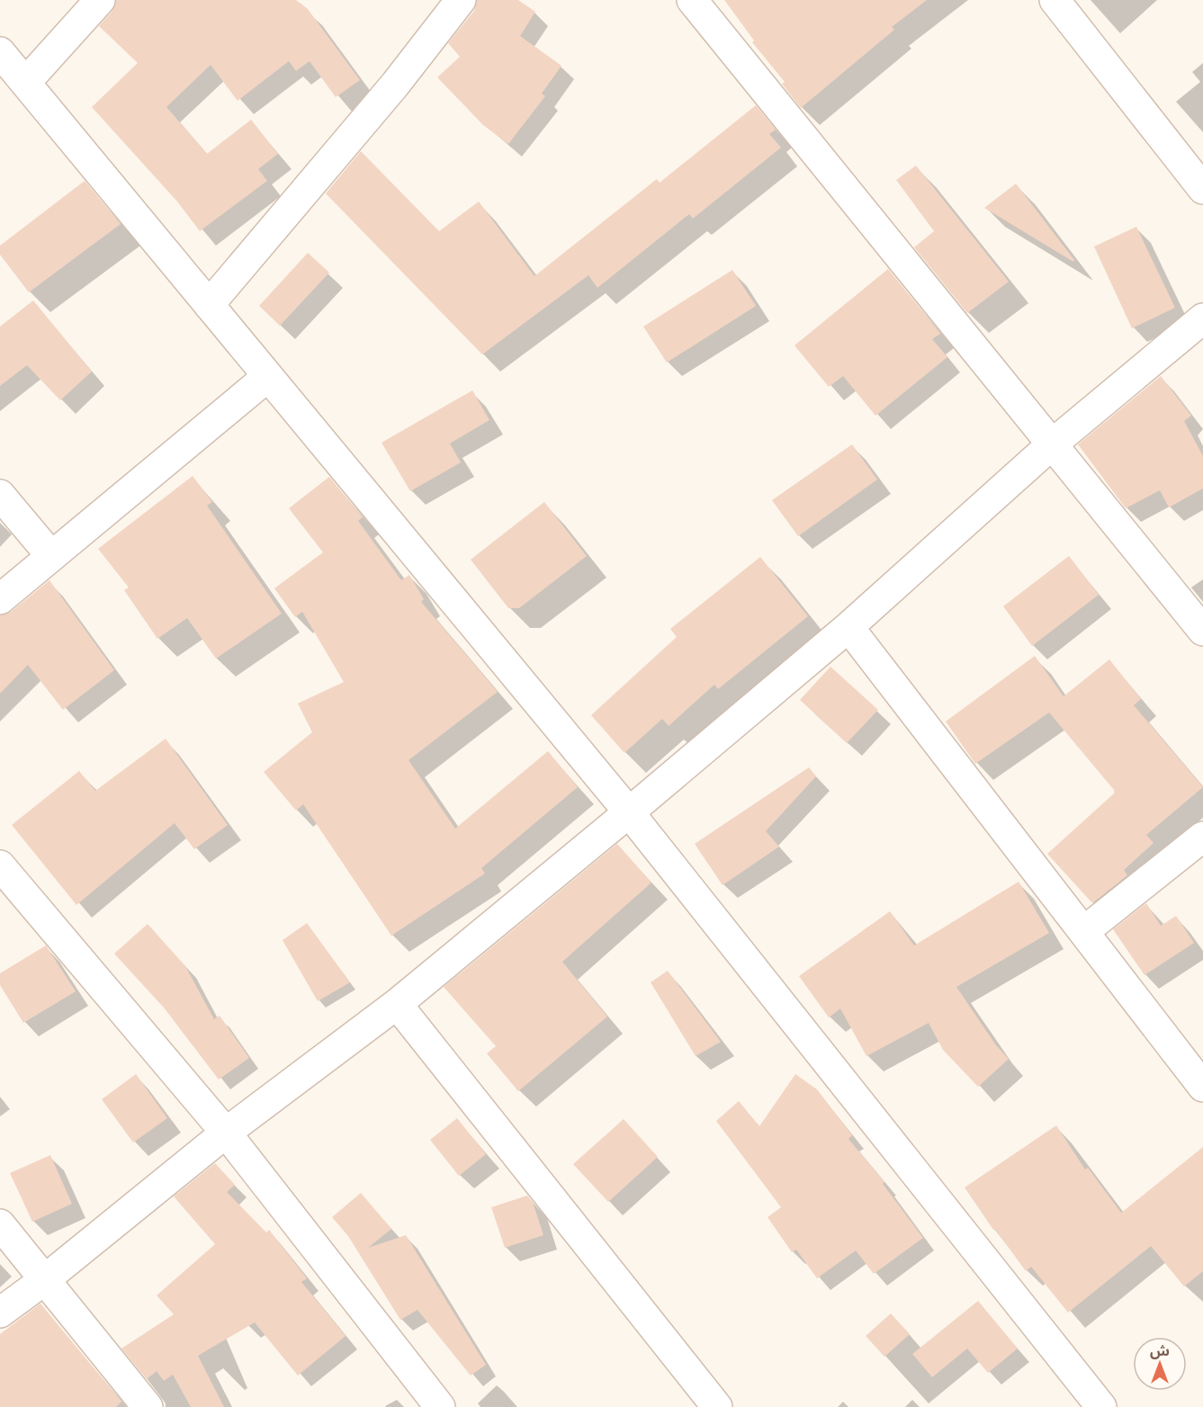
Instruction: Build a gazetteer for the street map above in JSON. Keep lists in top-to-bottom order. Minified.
{"north":"top"}
